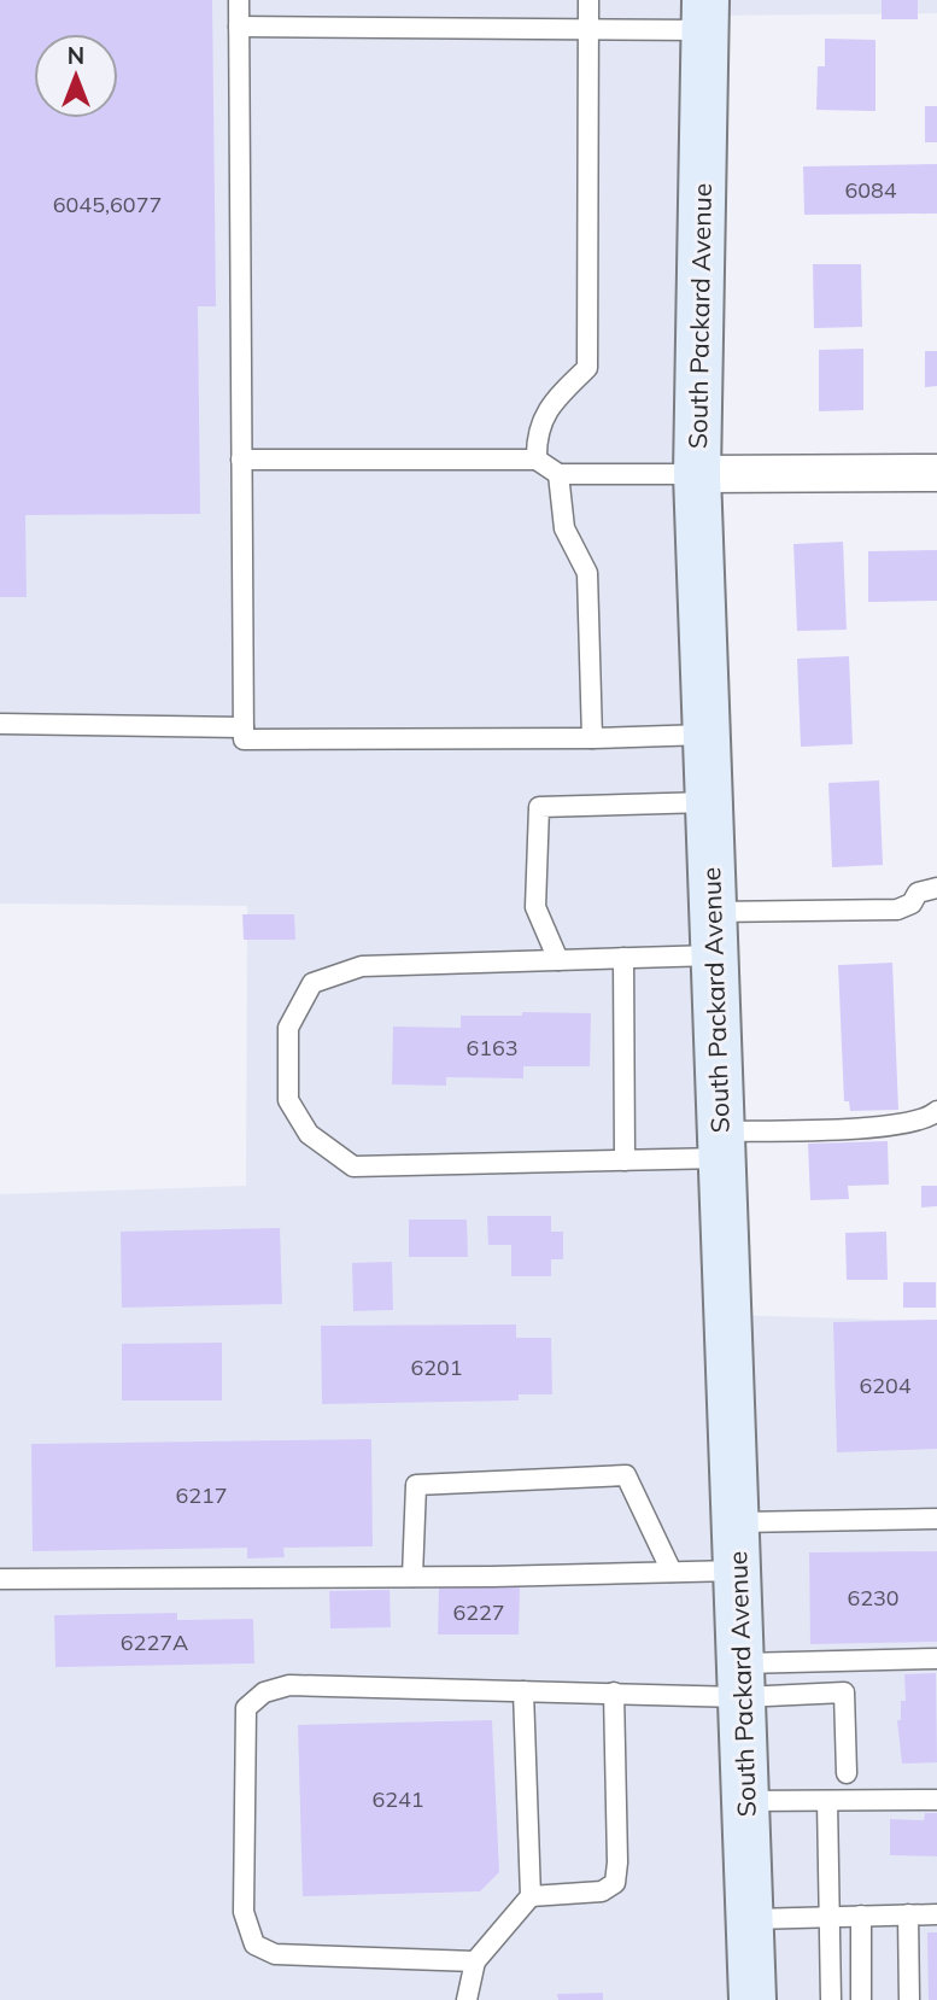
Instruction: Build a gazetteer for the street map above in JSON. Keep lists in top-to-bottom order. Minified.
{"streets":{"street":["South Packard Avenue"]},"house_numbers":["6084","6045,6077","6163","6201","6204","6217","6230","6227","6227A","6241"],"north":"top"}
